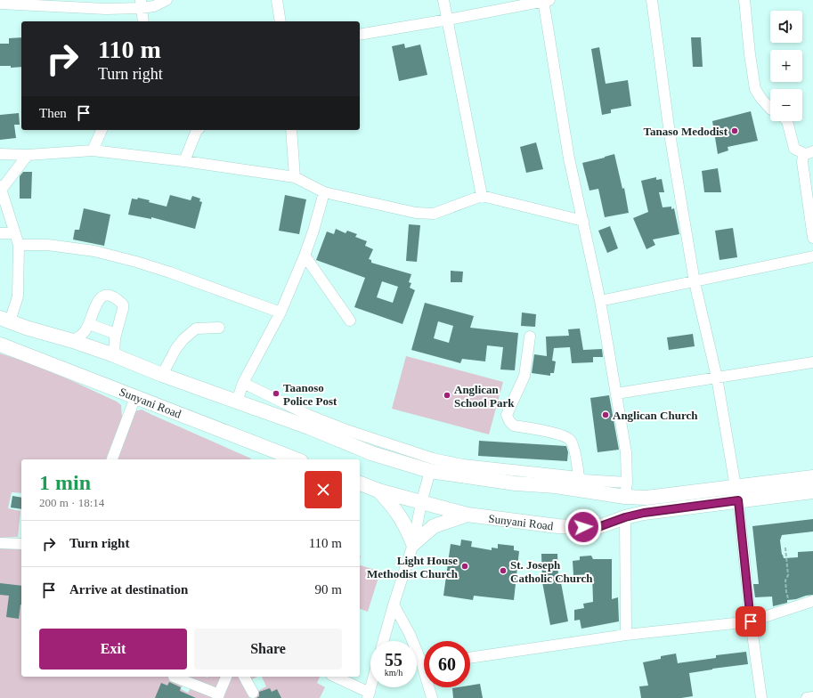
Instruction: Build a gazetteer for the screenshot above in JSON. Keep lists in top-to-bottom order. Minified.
{"streets":{"main road":["Sunyani Road"]},"places":["Tanaso Medodist","Taanoso Police Post","Anglican School Park","Anglican Church","Light House Methodist Church","St. Joseph Catholic Church"],"page":{"map_buttons":["+","−"],"turn":["110 m","Turn right"],"then":"Then","heading":["1 min","200 m · 18:14"],"list":[{"name":"Turn right","value":"110 m"},{"name":"Arrive at destination","value":"90 m"}],"buttons":["Exit","Share"],"speed":"55 km/h","limit":"60"}}
